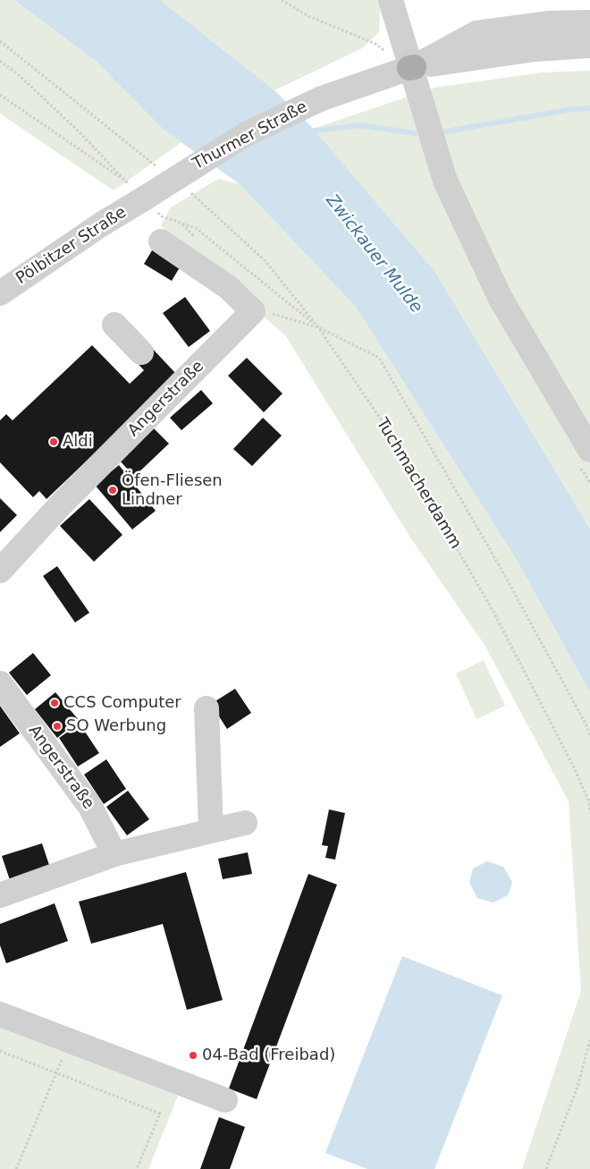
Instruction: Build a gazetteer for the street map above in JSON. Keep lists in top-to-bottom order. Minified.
{"streets":{"street":["Thurmer Straße","Pölbitzer Straße","Angerstraße"],"path":["Tuchmacherdamm"]},"crossings":[["Thurmer Straße","Pölbitzer Straße"]],"water":["Zwickauer Mulde"],"places":["Aldi","Öfen-Fliesen Lindner","CCS Computer","SO Werbung","04-Bad (Freibad)"]}
